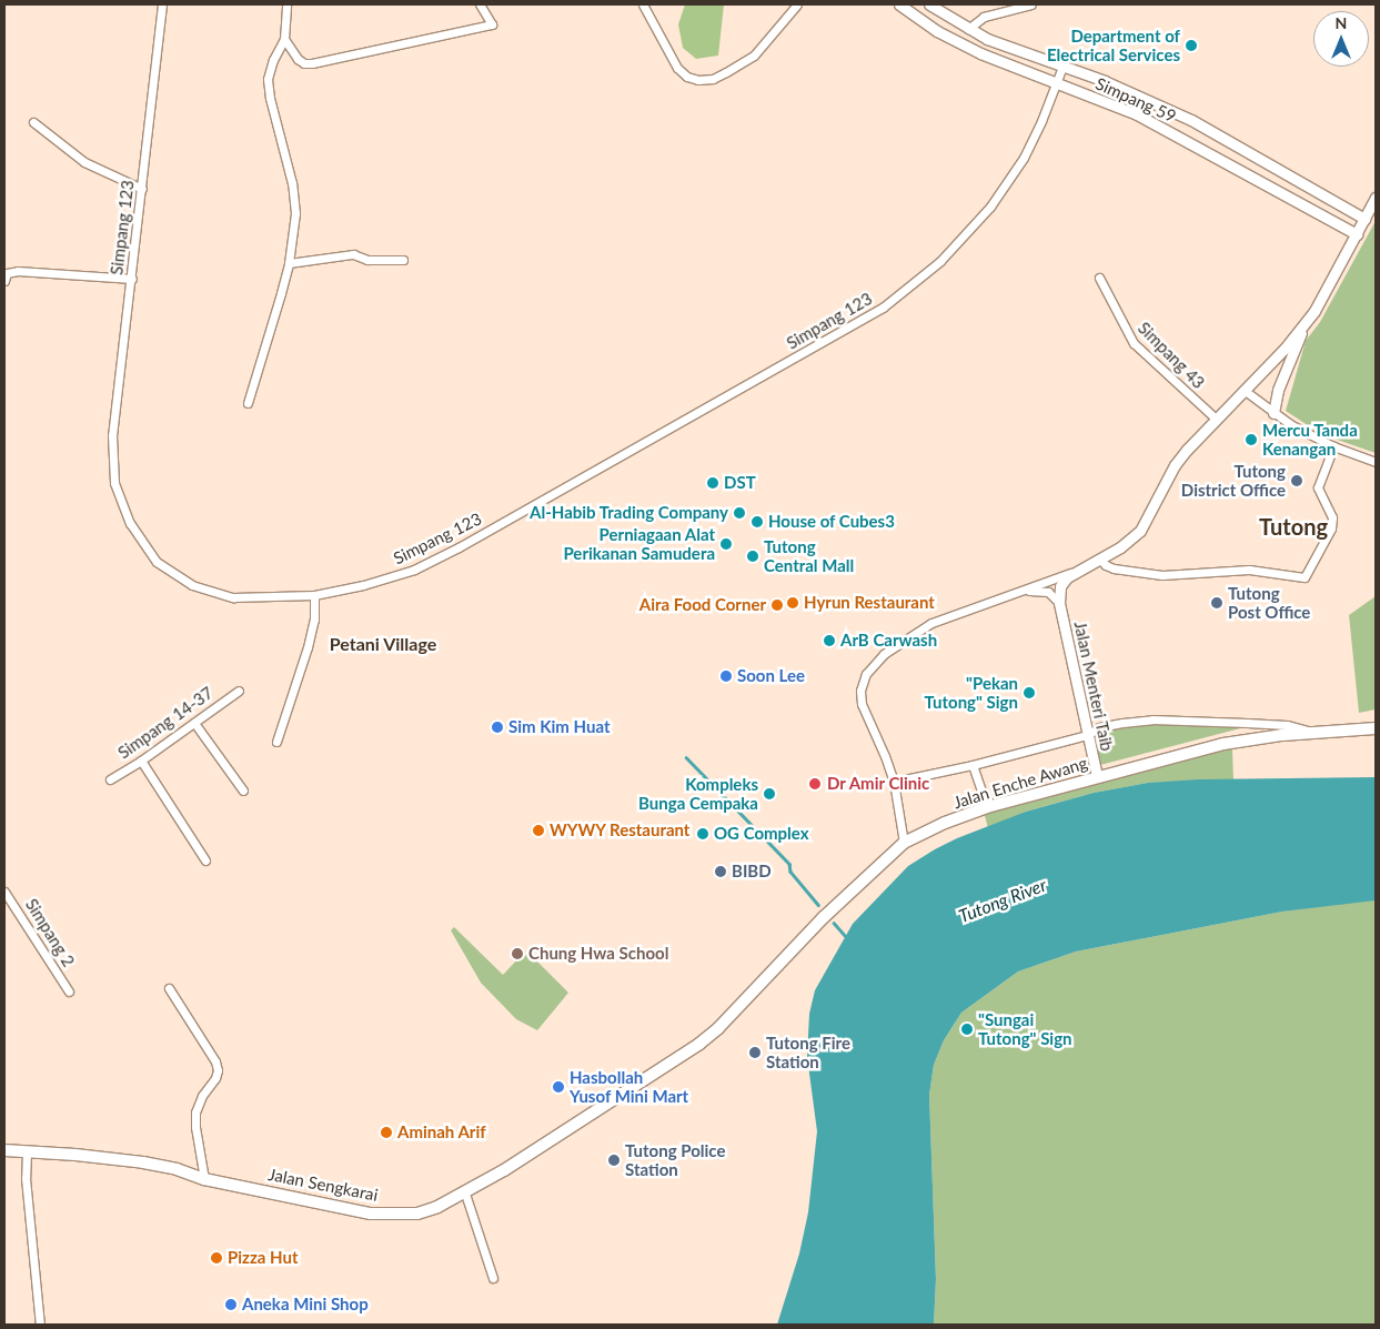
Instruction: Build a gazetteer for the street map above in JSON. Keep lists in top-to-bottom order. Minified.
{"streets":{"main road":["Jalan Enche Awang","Jalan Sengkarai"],"street":["Simpang 59","Simpang 123","Simpang 43","Jalan Menteri Taib","Simpang 14-37","Simpang 2"]},"crossings":[["Simpang 59","Simpang 123"],["Jalan Menteri Taib","Jalan Enche Awang"],["Jalan Enche Awang","Jalan Sengkarai"]],"districts":["Tutong","Petani Village"],"water":["Tutong River"],"places":["Department of Electrical Services","Mercu Tanda Kenangan","Tutong District Office","DST","Al-Habib Trading Company","House of Cubes3","Perniagaan Alat Perikanan Samudera","Tutong Central Mall","Hyrun Restaurant","Tutong Post Office","Aira Food Corner","ArB Carwash","Soon Lee","\"Pekan Tutong\" Sign","Sim Kim Huat","Dr Amir Clinic","Kompleks Bunga Cempaka","WYWY Restaurant","OG Complex","BIBD","Chung Hwa School","\"Sungai Tutong\" Sign","Tutong Fire Station","Hasbollah Yusof Mini Mart","Aminah Arif","Tutong Police Station","Pizza Hut","Aneka Mini Shop"],"north":"top"}
